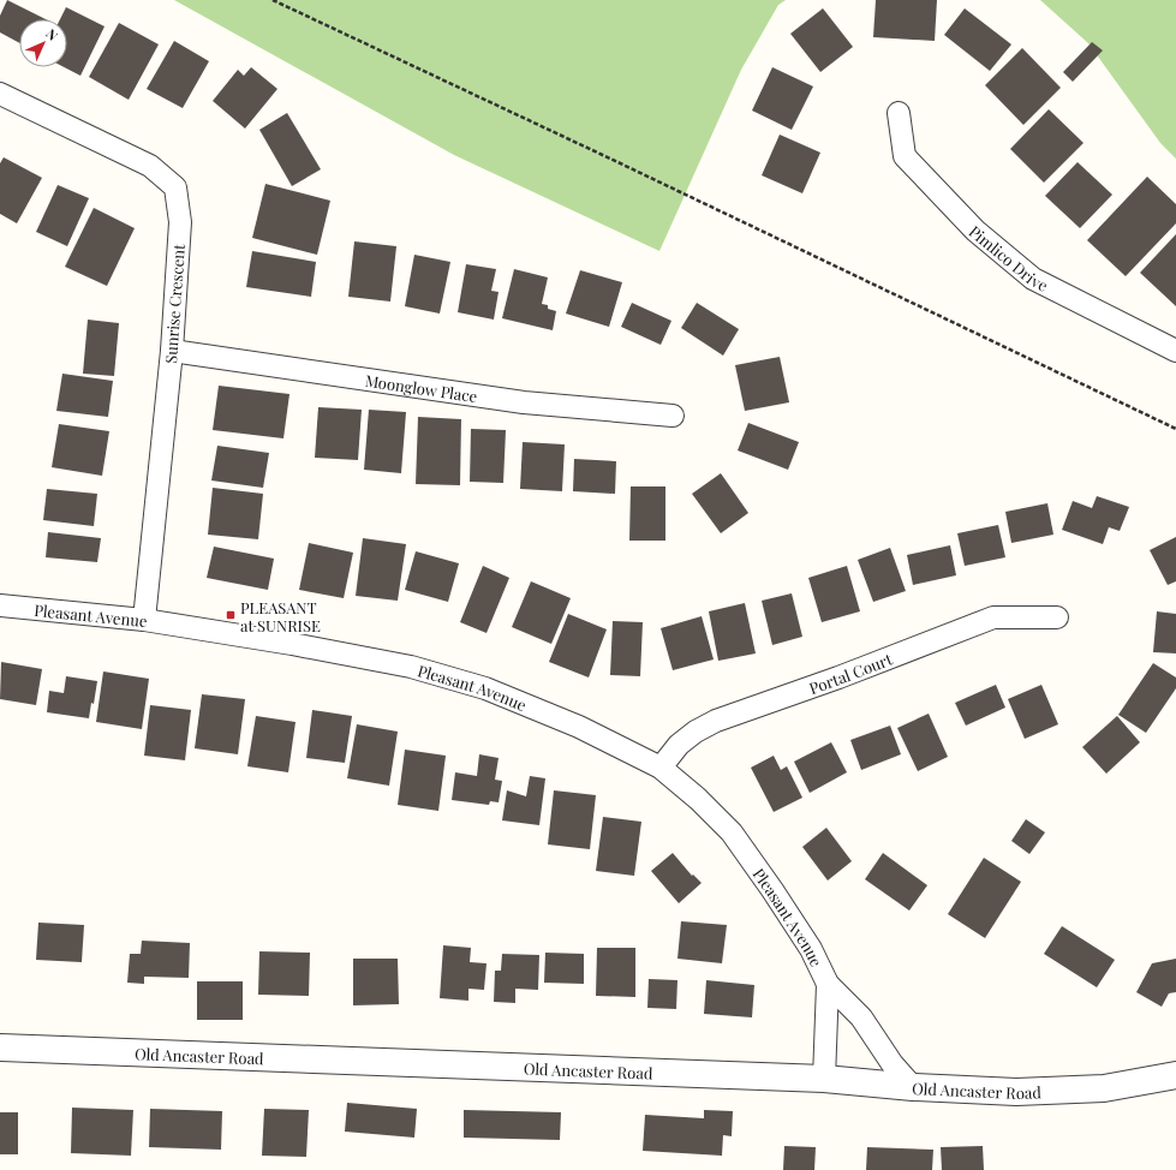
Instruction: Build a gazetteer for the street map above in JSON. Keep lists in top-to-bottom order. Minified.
{"streets":{"street":["Pimlico Drive","Sunrise Crescent","Moonglow Place","Pleasant Avenue","Portal Court","Old Ancaster Road"]},"crossings":[["Sunrise Crescent","Moonglow Place"],["Sunrise Crescent","Pleasant Avenue"],["Pleasant Avenue","Portal Court"],["Pleasant Avenue","Old Ancaster Road"]],"places":{"transit":["PLEASANT at SUNRISE"]},"north":"top right"}
